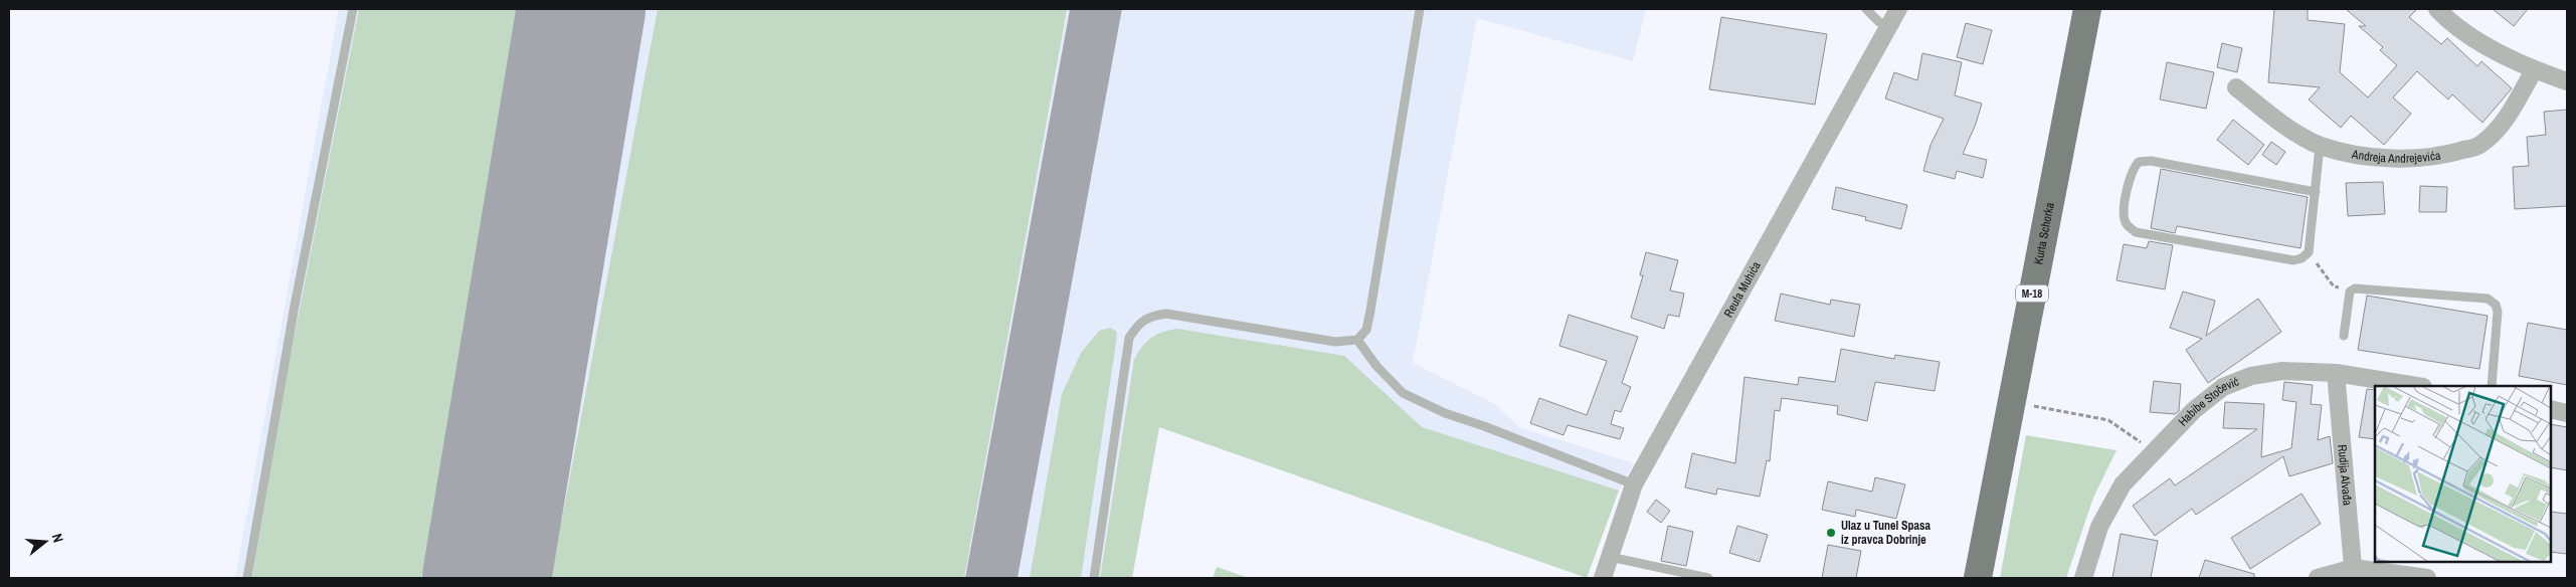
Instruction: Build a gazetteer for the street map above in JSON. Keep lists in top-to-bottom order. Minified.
{"streets":{"main road":["Kurta Schorka","M-18"],"street":["Andreja Andrejevića","Reufa Muhića","Habibe Stočević","Rudija Alvađa"]},"crossings":[["Habibe Stočević","Rudija Alvađa"]],"places":["Ulaz u Tunel Spasa iz pravca Dobrinje"],"north":"right"}
